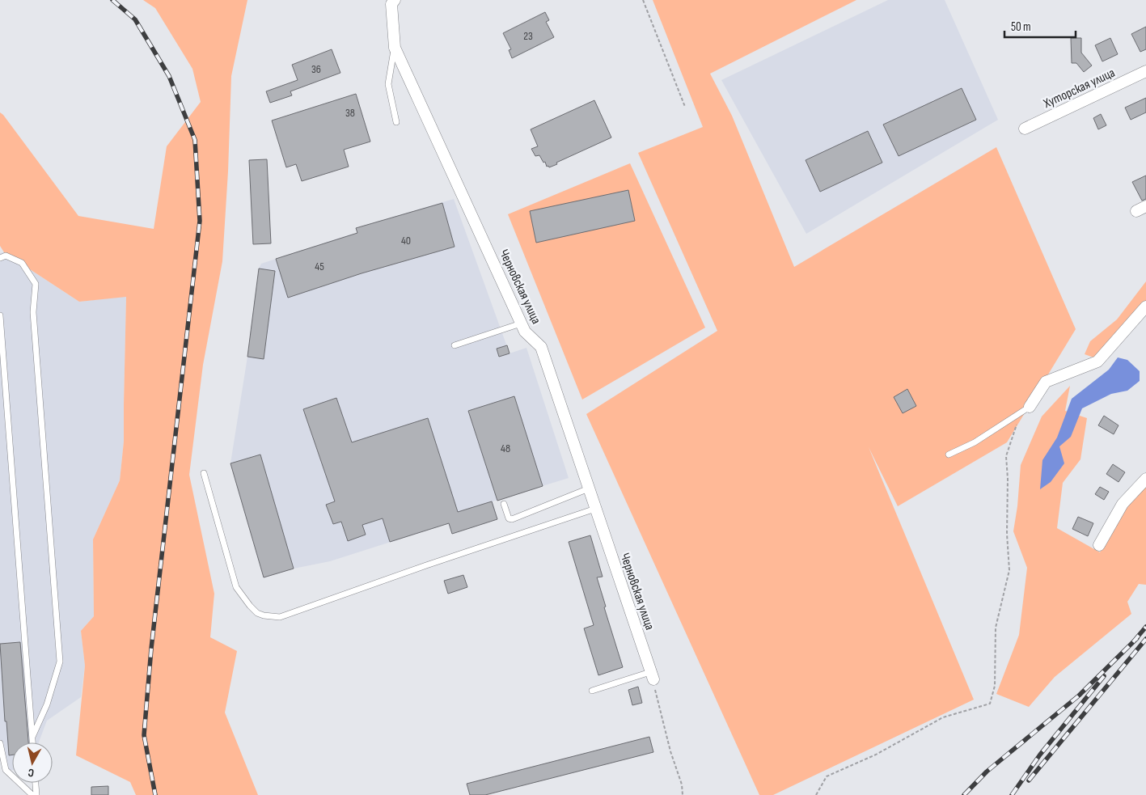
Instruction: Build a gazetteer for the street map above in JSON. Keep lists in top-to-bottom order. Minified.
{"streets":{"street":["Хуторская улица","Черновская улица"]},"house_numbers":["23","36","38","40","45","48"],"scale_bar":"50 m","north":"bottom"}
